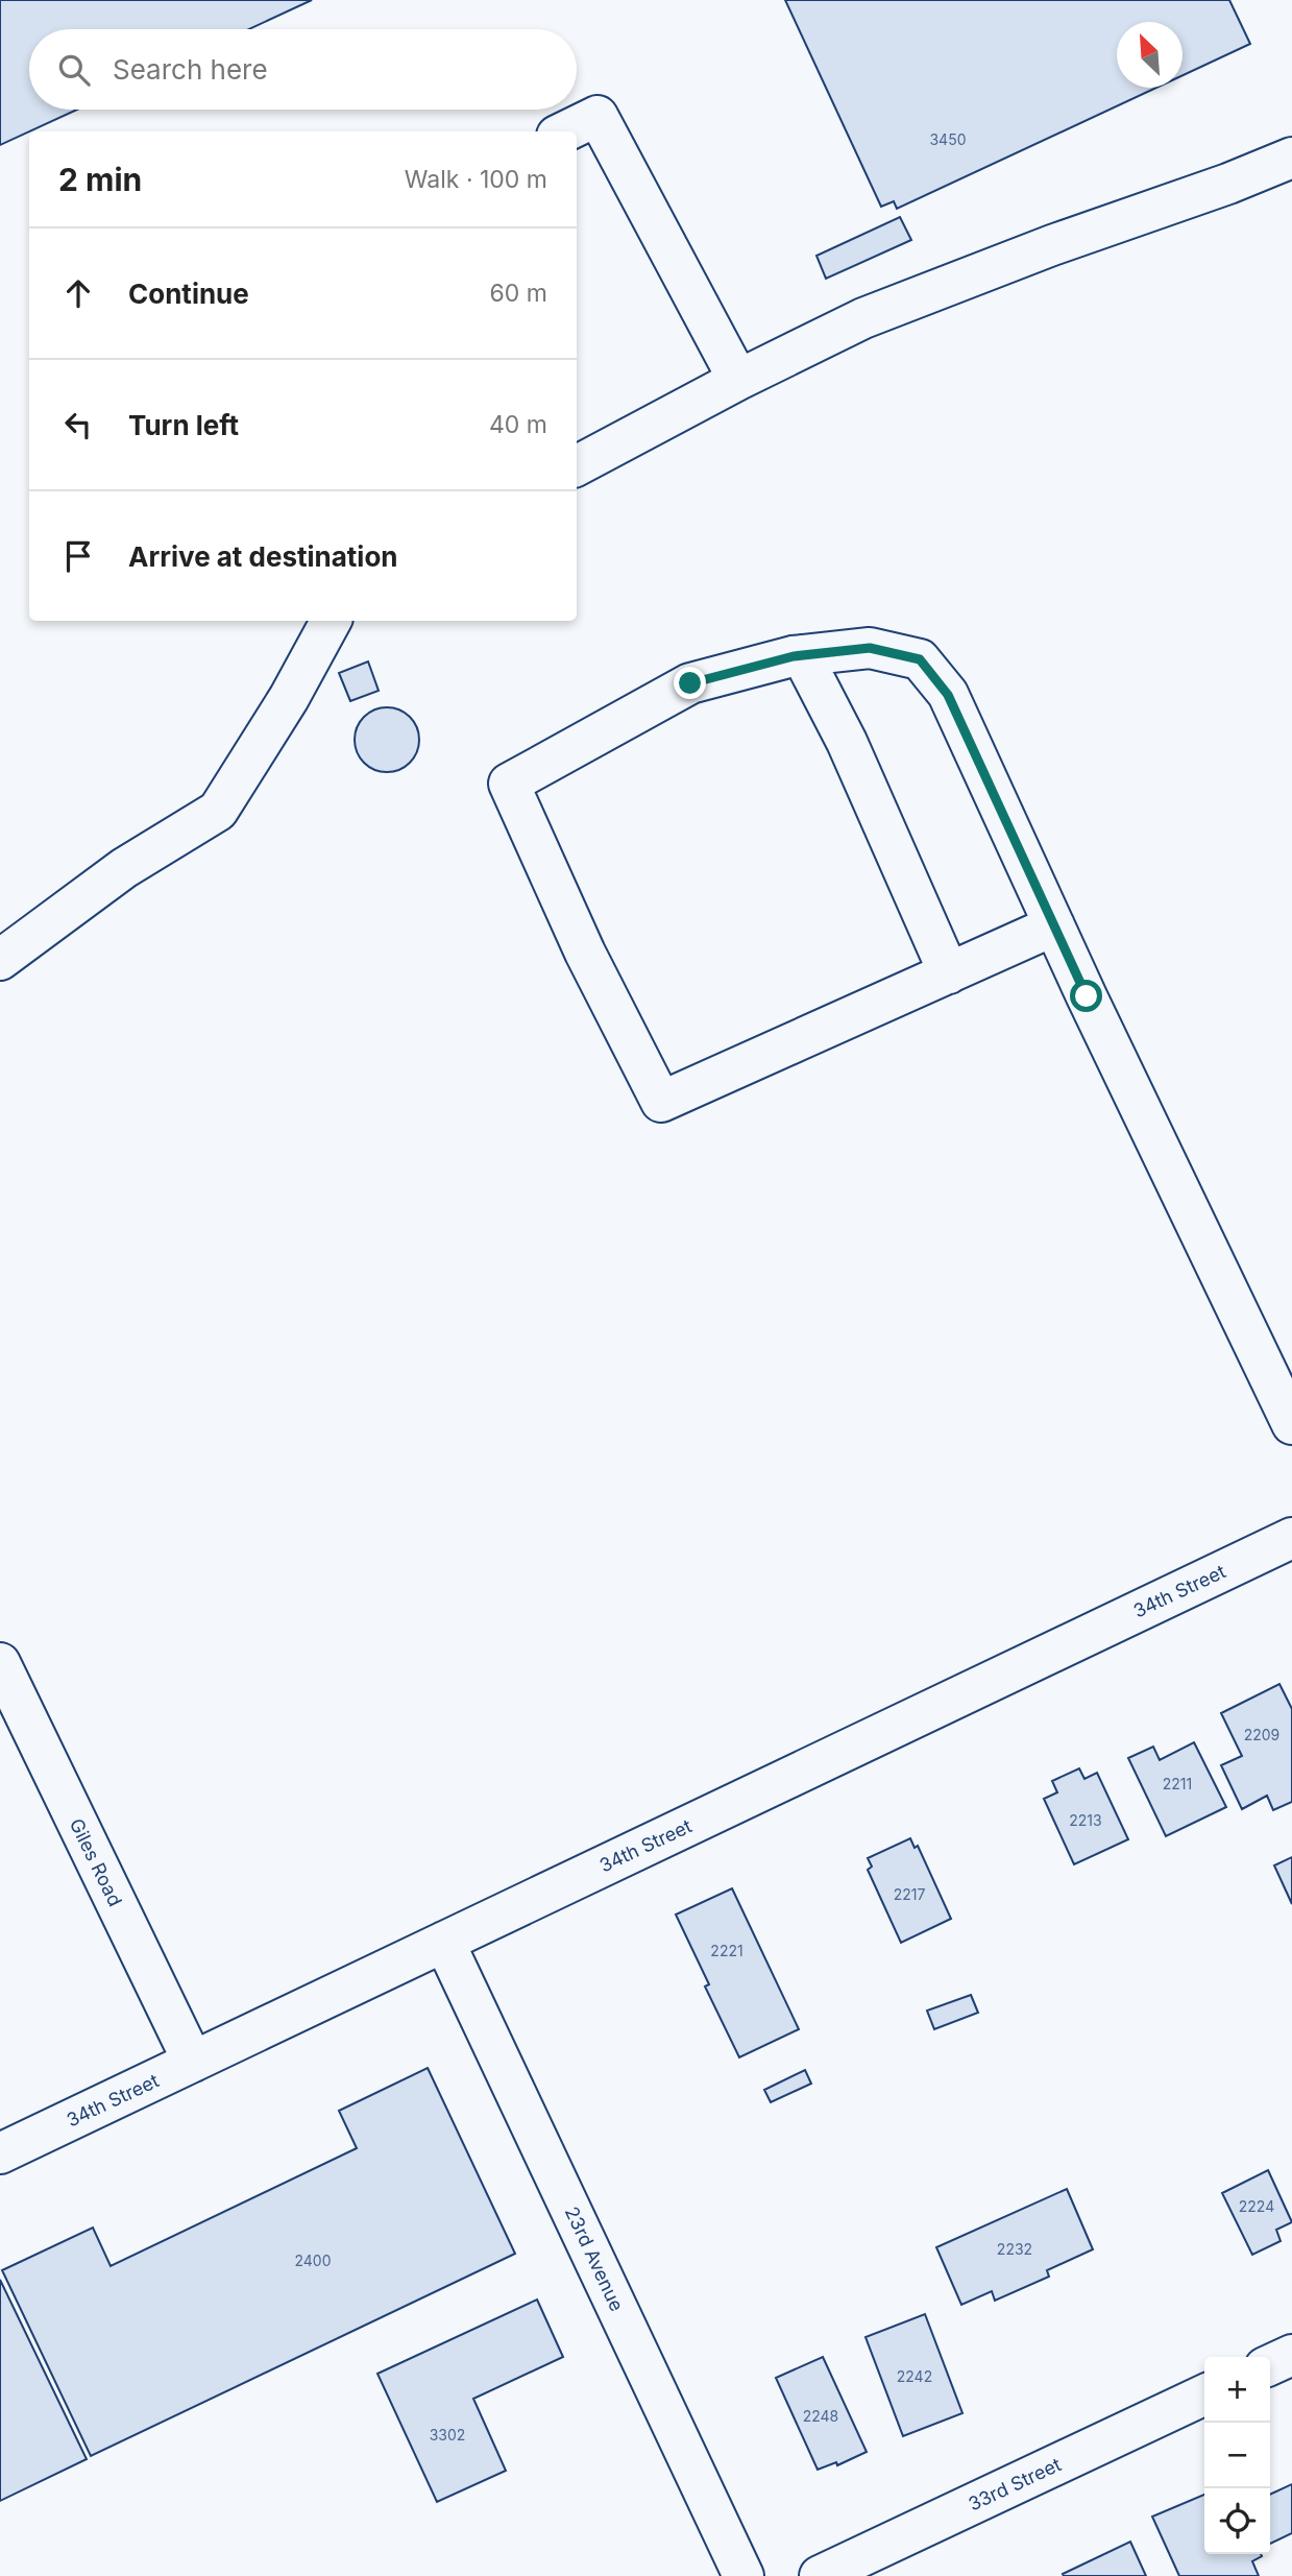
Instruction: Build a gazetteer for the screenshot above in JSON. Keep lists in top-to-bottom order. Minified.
{"streets":{"street":["34th Street","Giles Road","23rd Avenue","33rd Street"]},"crossings":[["34th Street","Giles Road"],["34th Street","23rd Avenue"]],"house_numbers":["3450","2209","2211","2213","2217","2221","2224","2232","2400","2242","2248","3302"],"north":"top left","page":{"search":"Search here","heading":["2 min","Walk · 100 m"],"list":[["Continue","60 m"],["Turn left","40 m"],"Arrive at destination"],"map_buttons":["+","−"]}}
